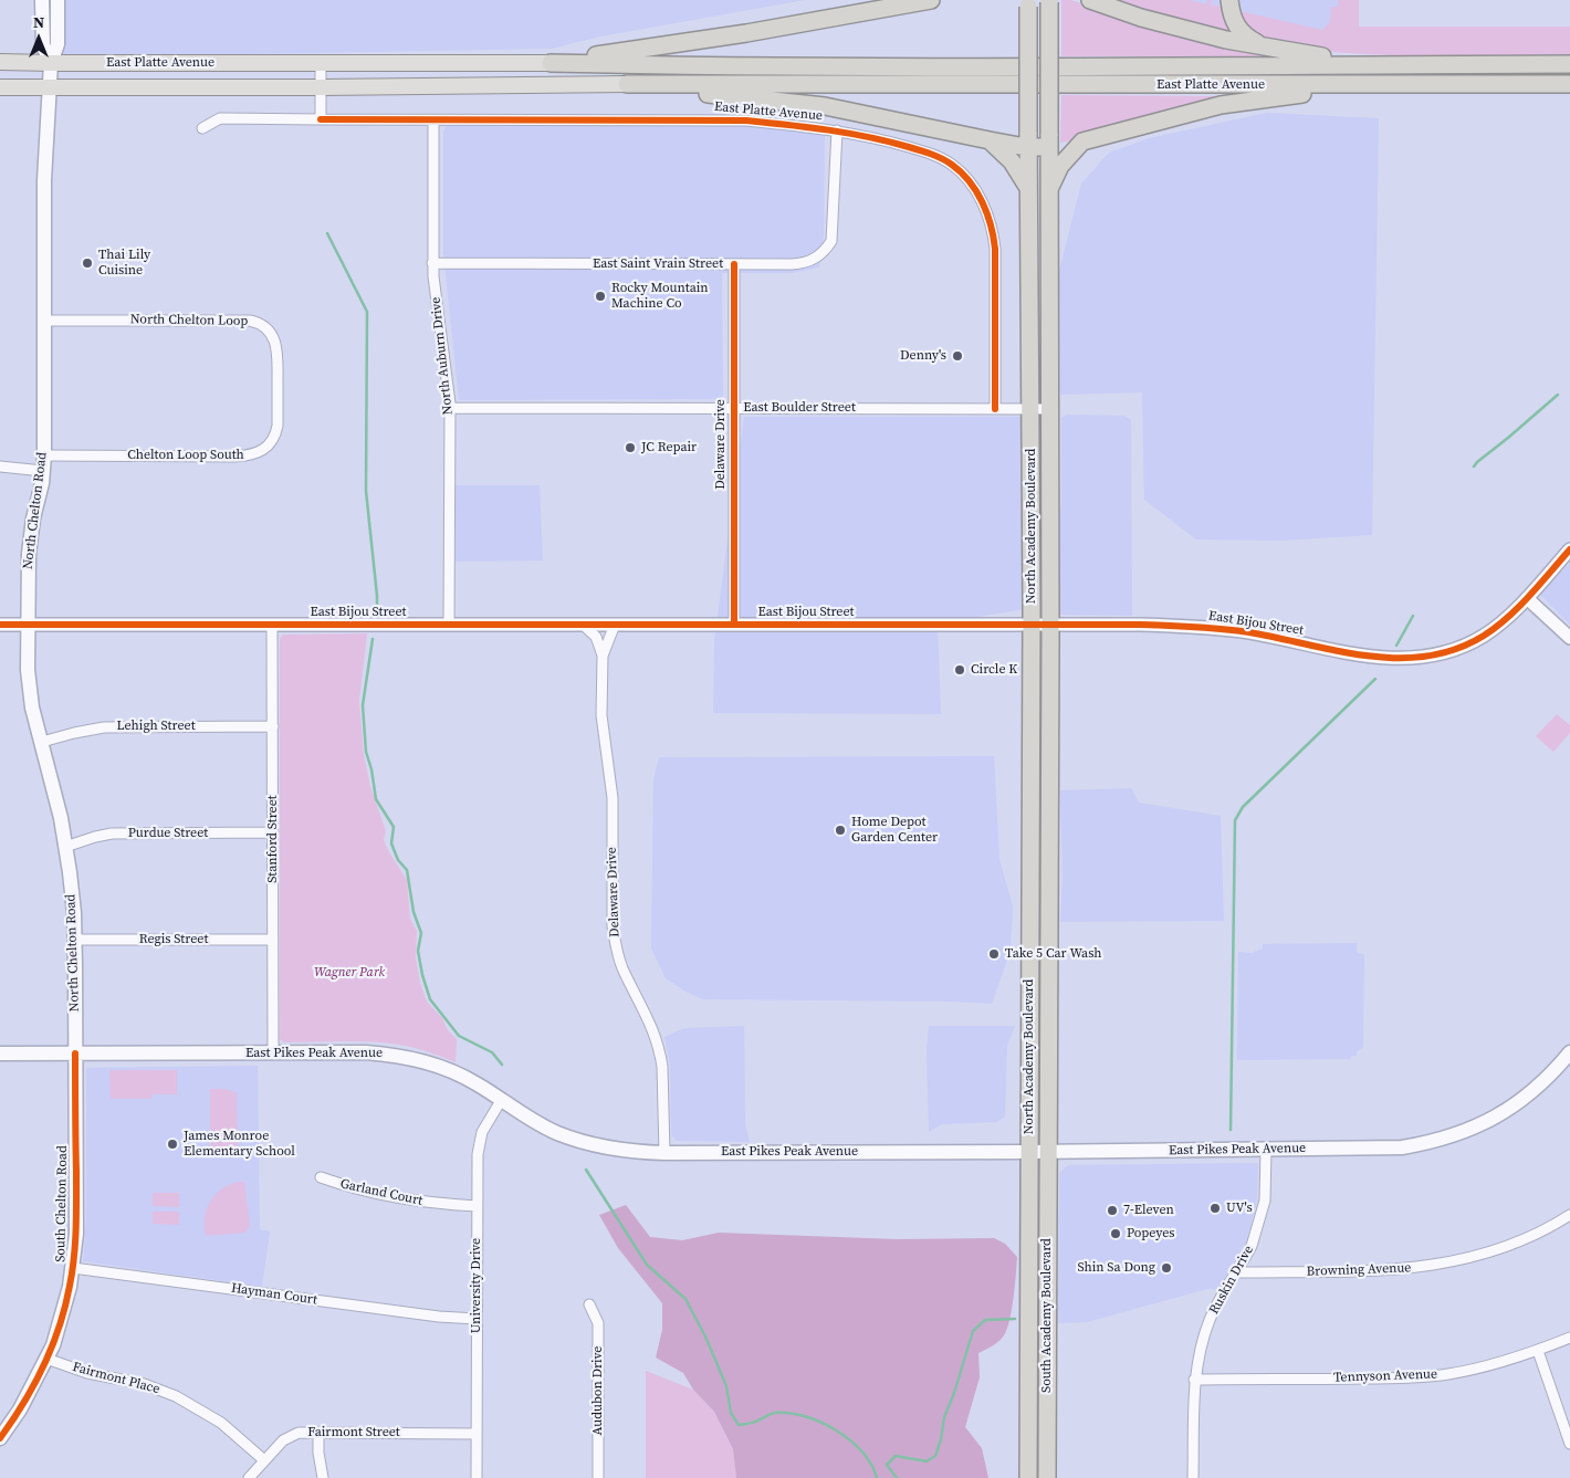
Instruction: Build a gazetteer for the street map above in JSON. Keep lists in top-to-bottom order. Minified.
{"streets":{"highway":["East Platte Avenue","North Academy Boulevard","South Academy Boulevard"],"main road":["North Chelton Road","East Pikes Peak Avenue","South Chelton Road"],"street":["East Saint Vrain Street","North Chelton Loop","North Auburn Drive","East Boulder Street","Delaware Drive","Chelton Loop South","East Bijou Street","Lehigh Street","Purdue Street","Stanford Street","Regis Street","Garland Court","Browning Avenue","Ruskin Drive","University Drive","Hayman Court","Tennyson Avenue","Fairmont Place","Audubon Drive","Fairmont Street"]},"crossings":[["East Platte Avenue","East Saint Vrain Street"],["East Platte Avenue","North Auburn Drive"],["East Platte Avenue","East Boulder Street"],["East Platte Avenue","North Chelton Road"],["East Saint Vrain Street","North Auburn Drive"],["East Saint Vrain Street","Delaware Drive"],["North Chelton Loop","Chelton Loop South"],["North Chelton Loop","North Chelton Road"],["North Auburn Drive","East Boulder Street"],["North Auburn Drive","East Bijou Street"],["East Boulder Street","Delaware Drive"],["East Boulder Street","North Academy Boulevard"],["Delaware Drive","East Bijou Street"],["Delaware Drive","East Pikes Peak Avenue"],["Chelton Loop South","North Chelton Road"],["North Chelton Road","East Bijou Street"],["North Chelton Road","Lehigh Street"],["North Chelton Road","Purdue Street"],["North Chelton Road","Regis Street"],["North Chelton Road","East Pikes Peak Avenue"],["North Chelton Road","South Chelton Road"],["North Academy Boulevard","East Bijou Street"],["North Academy Boulevard","East Pikes Peak Avenue"],["North Academy Boulevard","South Academy Boulevard"],["East Bijou Street","Stanford Street"],["Lehigh Street","Stanford Street"],["Purdue Street","Stanford Street"],["Stanford Street","Regis Street"],["Stanford Street","East Pikes Peak Avenue"],["East Pikes Peak Avenue","South Chelton Road"],["East Pikes Peak Avenue","Ruskin Drive"],["East Pikes Peak Avenue","University Drive"],["East Pikes Peak Avenue","South Academy Boulevard"],["Garland Court","University Drive"],["South Chelton Road","Hayman Court"],["South Chelton Road","Fairmont Place"],["Browning Avenue","Ruskin Drive"],["Ruskin Drive","Tennyson Avenue"],["University Drive","Hayman Court"],["University Drive","Fairmont Street"],["Fairmont Place","Fairmont Street"]],"parks":["Wagner Park"],"places":["Thai Lily Cuisine","Rocky Mountain Machine Co","Denny's","JC Repair","Circle K","Home Depot Garden Center","Take 5 Car Wash","James Monroe Elementary School","UV's","7-Eleven","Popeyes","Shin Sa Dong"],"north":"top"}
